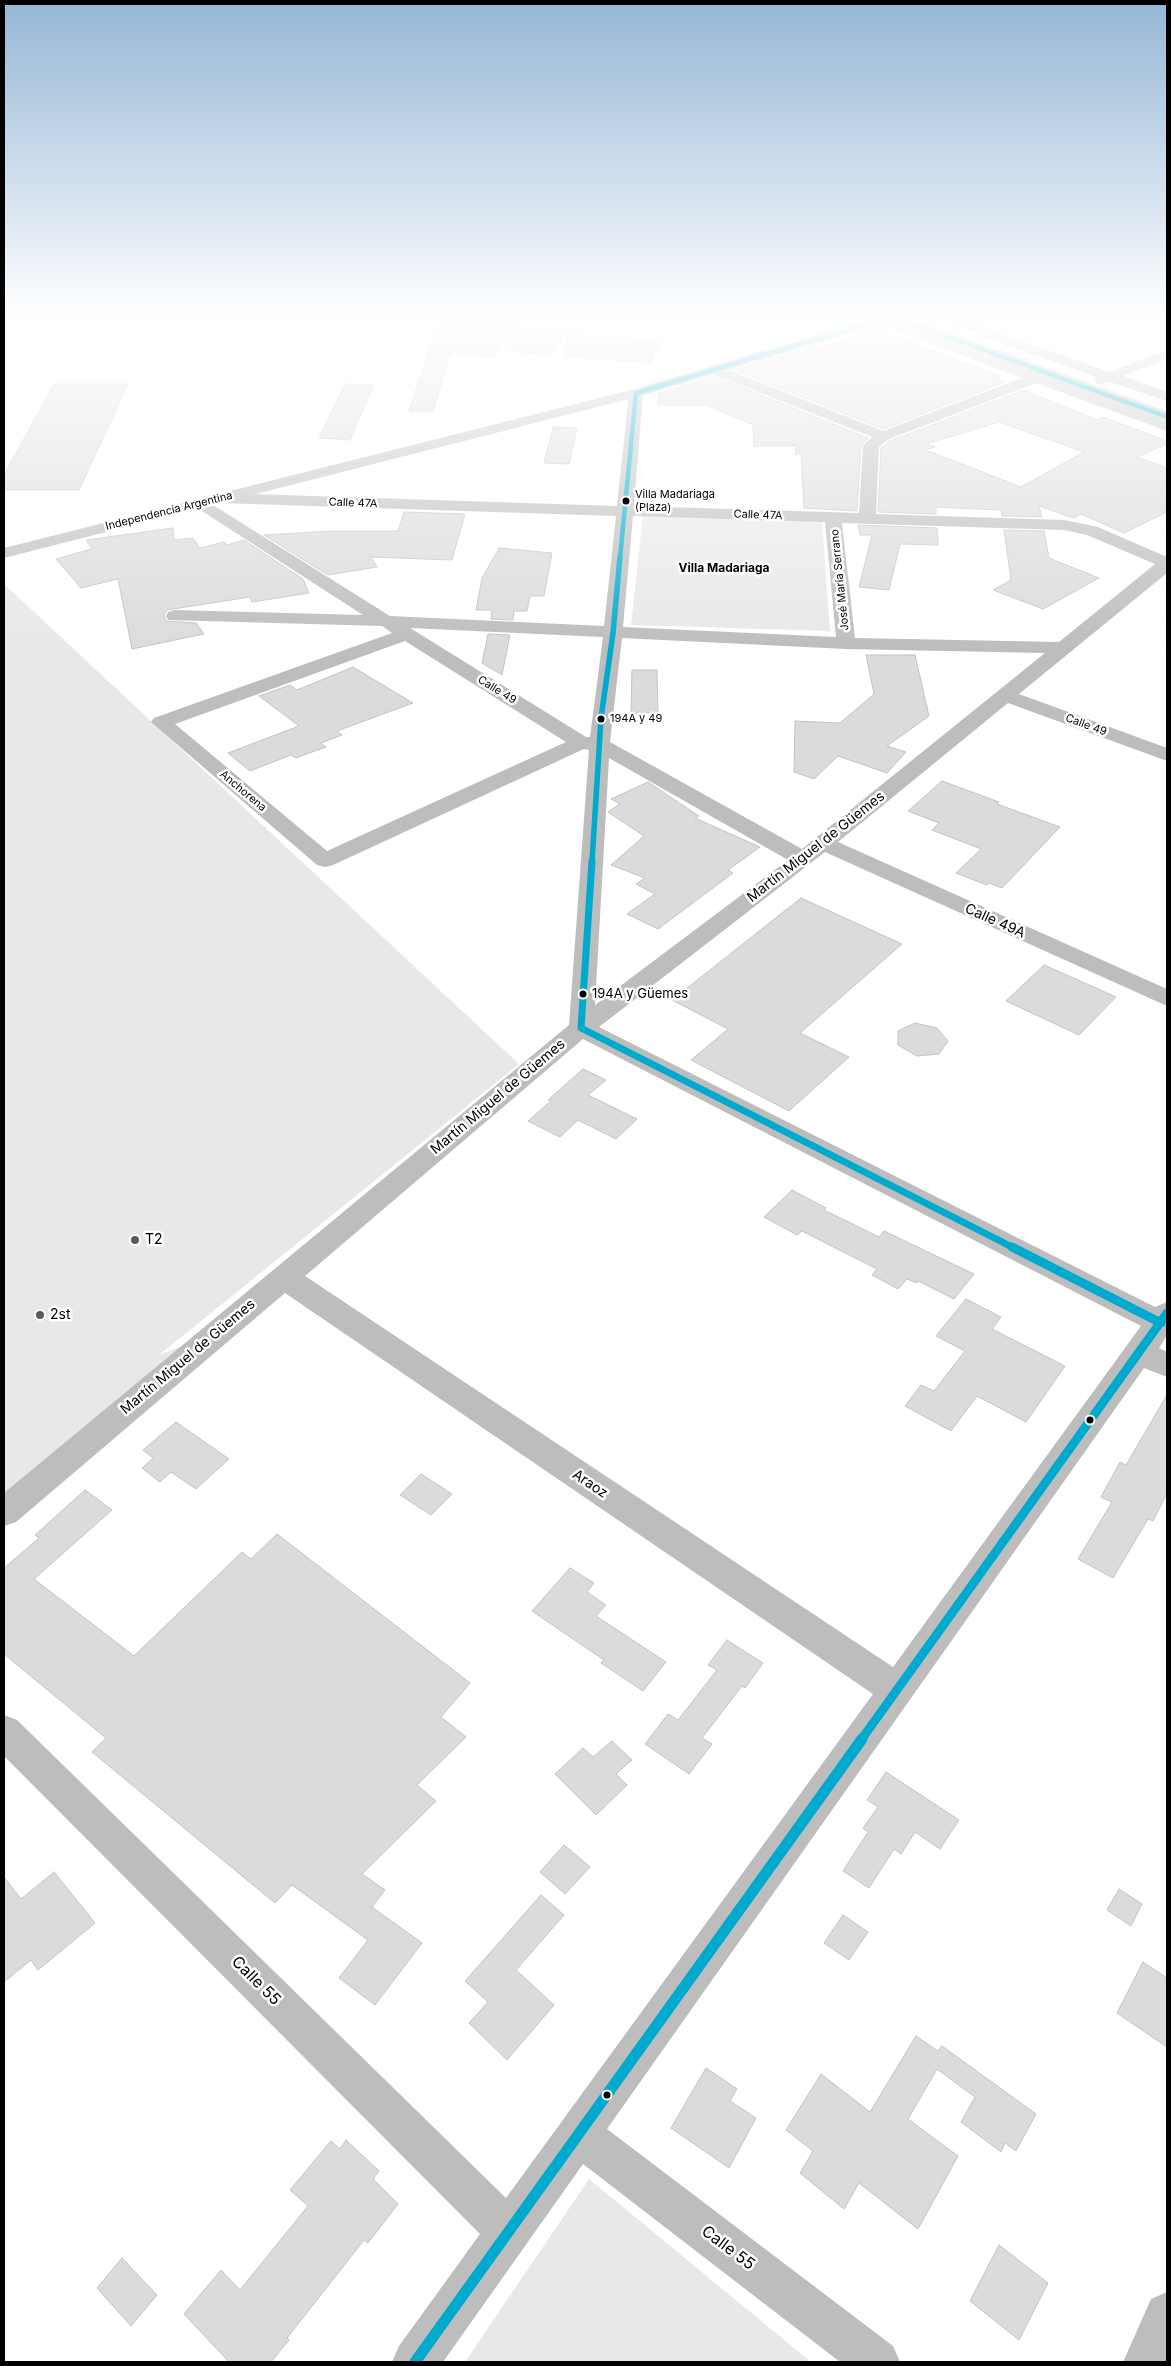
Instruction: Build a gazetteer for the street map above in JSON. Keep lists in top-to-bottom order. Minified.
{"streets":{"main road":["Calle 47A","Independencia Argentina","José María Serrano","Calle 49","Anchorena","Martín Miguel de Güemes","Calle 49A","Araoz","Calle 55"]},"crossings":[["Calle 47A","Independencia Argentina"],["Calle 47A","José María Serrano"],["Calle 47A","Martín Miguel de Güemes"],["Independencia Argentina","Calle 49"],["Calle 49","Anchorena"],["Calle 49","Martín Miguel de Güemes"],["Martín Miguel de Güemes","Calle 49A"],["Martín Miguel de Güemes","Araoz"]],"districts":["Villa Madariaga"],"places":["Villa Madariaga (Plaza)","194A y 49","194A y Güemes","T2","2st"]}
